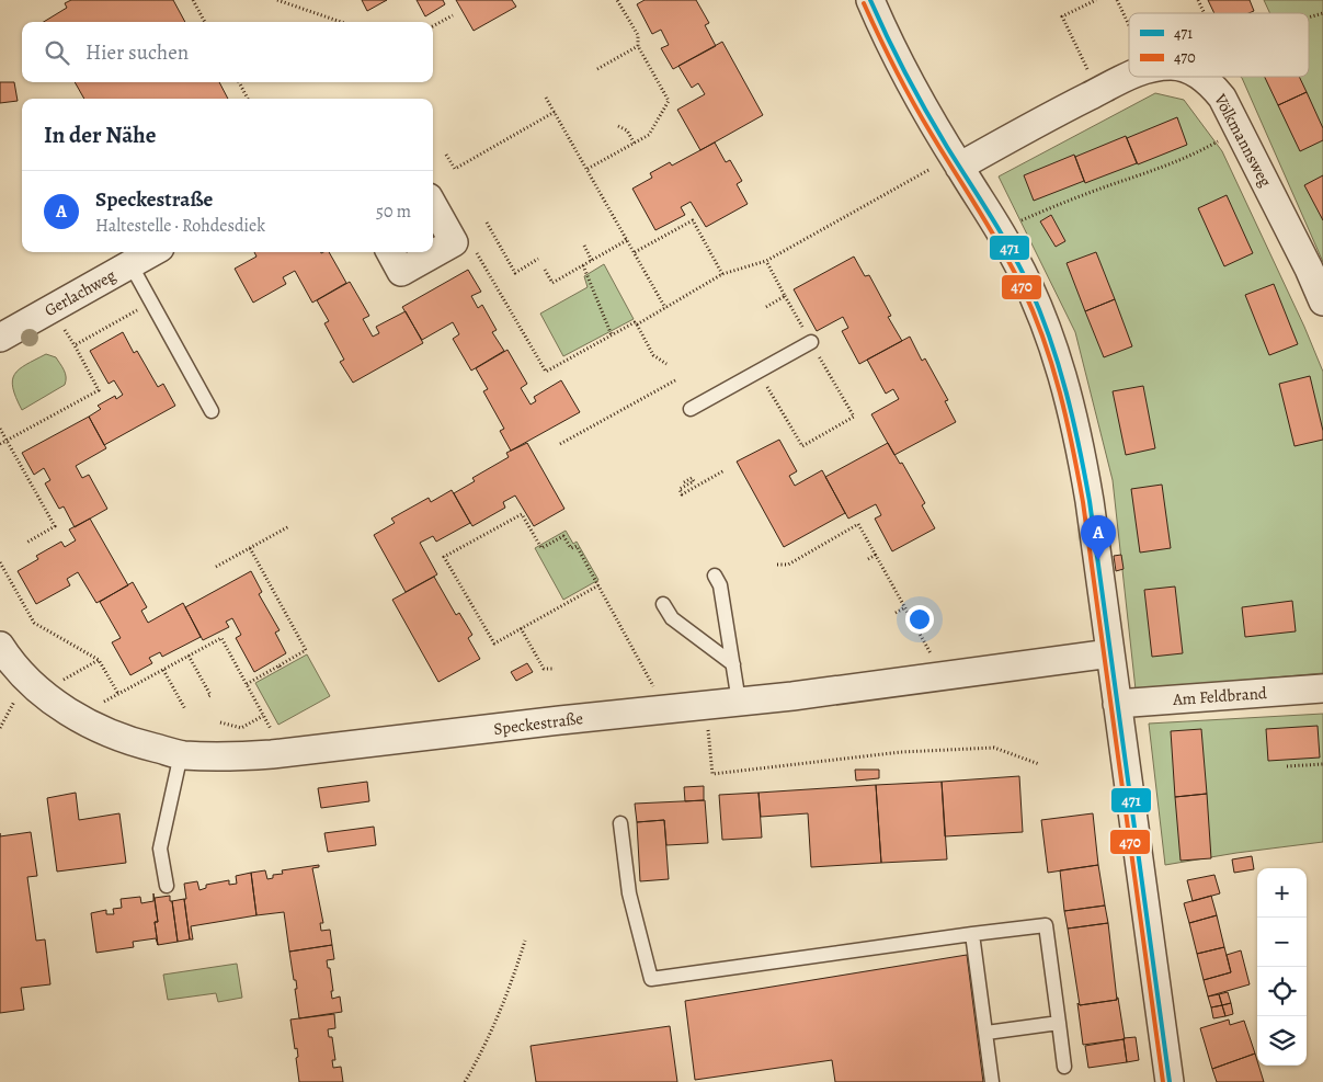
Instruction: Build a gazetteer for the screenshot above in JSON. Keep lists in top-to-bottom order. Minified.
{"streets":{"street":["Völkmannsweg","Gerlachweg","Am Feldbrand","Speckestraße"]},"lines":["transit line 471","transit line 470"],"legend":["471","470"],"page":{"search":"Hier suchen","heading":"In der Nähe","list":[{"mark":"A","name":"Speckestraße","note":"Haltestelle · Rohdesdiek","value":"50 m"}],"pins":"A","map_buttons":["+","−"]}}
